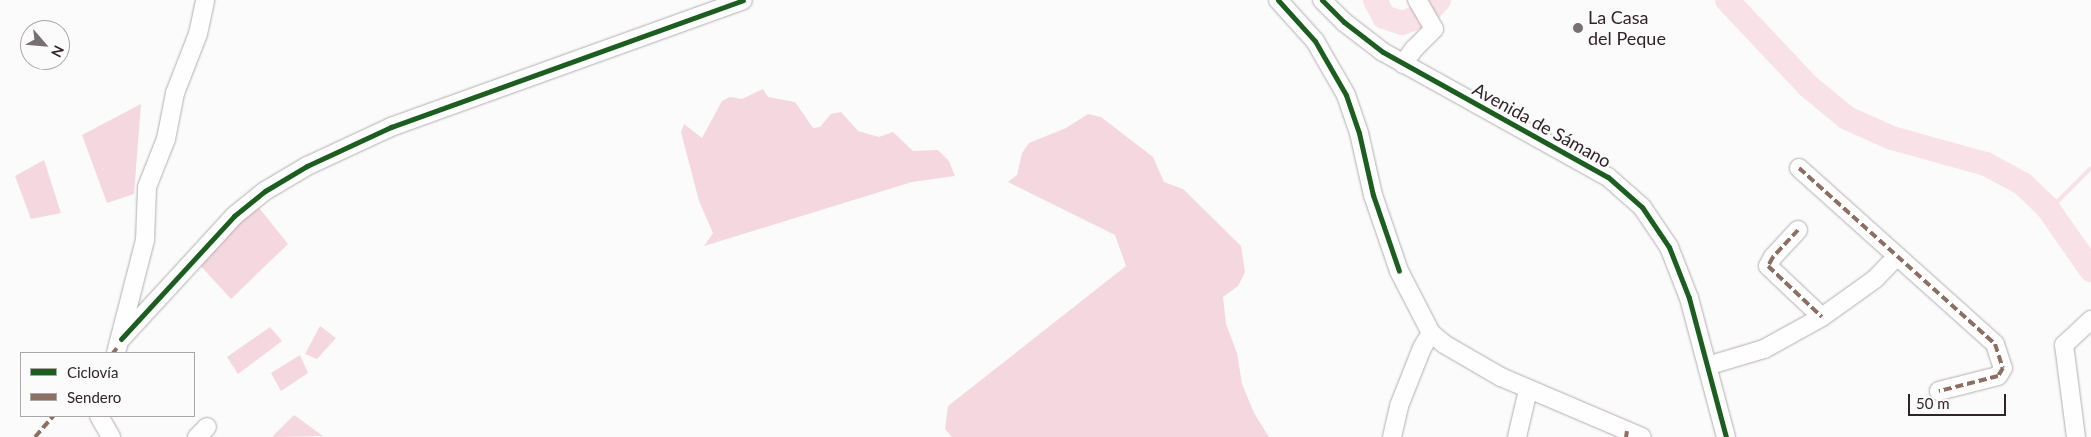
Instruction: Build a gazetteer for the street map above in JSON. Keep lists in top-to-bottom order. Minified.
{"streets":{"street":["Avenida de Sámano"]},"places":["La Casa del Peque"],"legend":["Ciclovía","Sendero"],"scale_bar":"50 m","north":"bottom right"}
